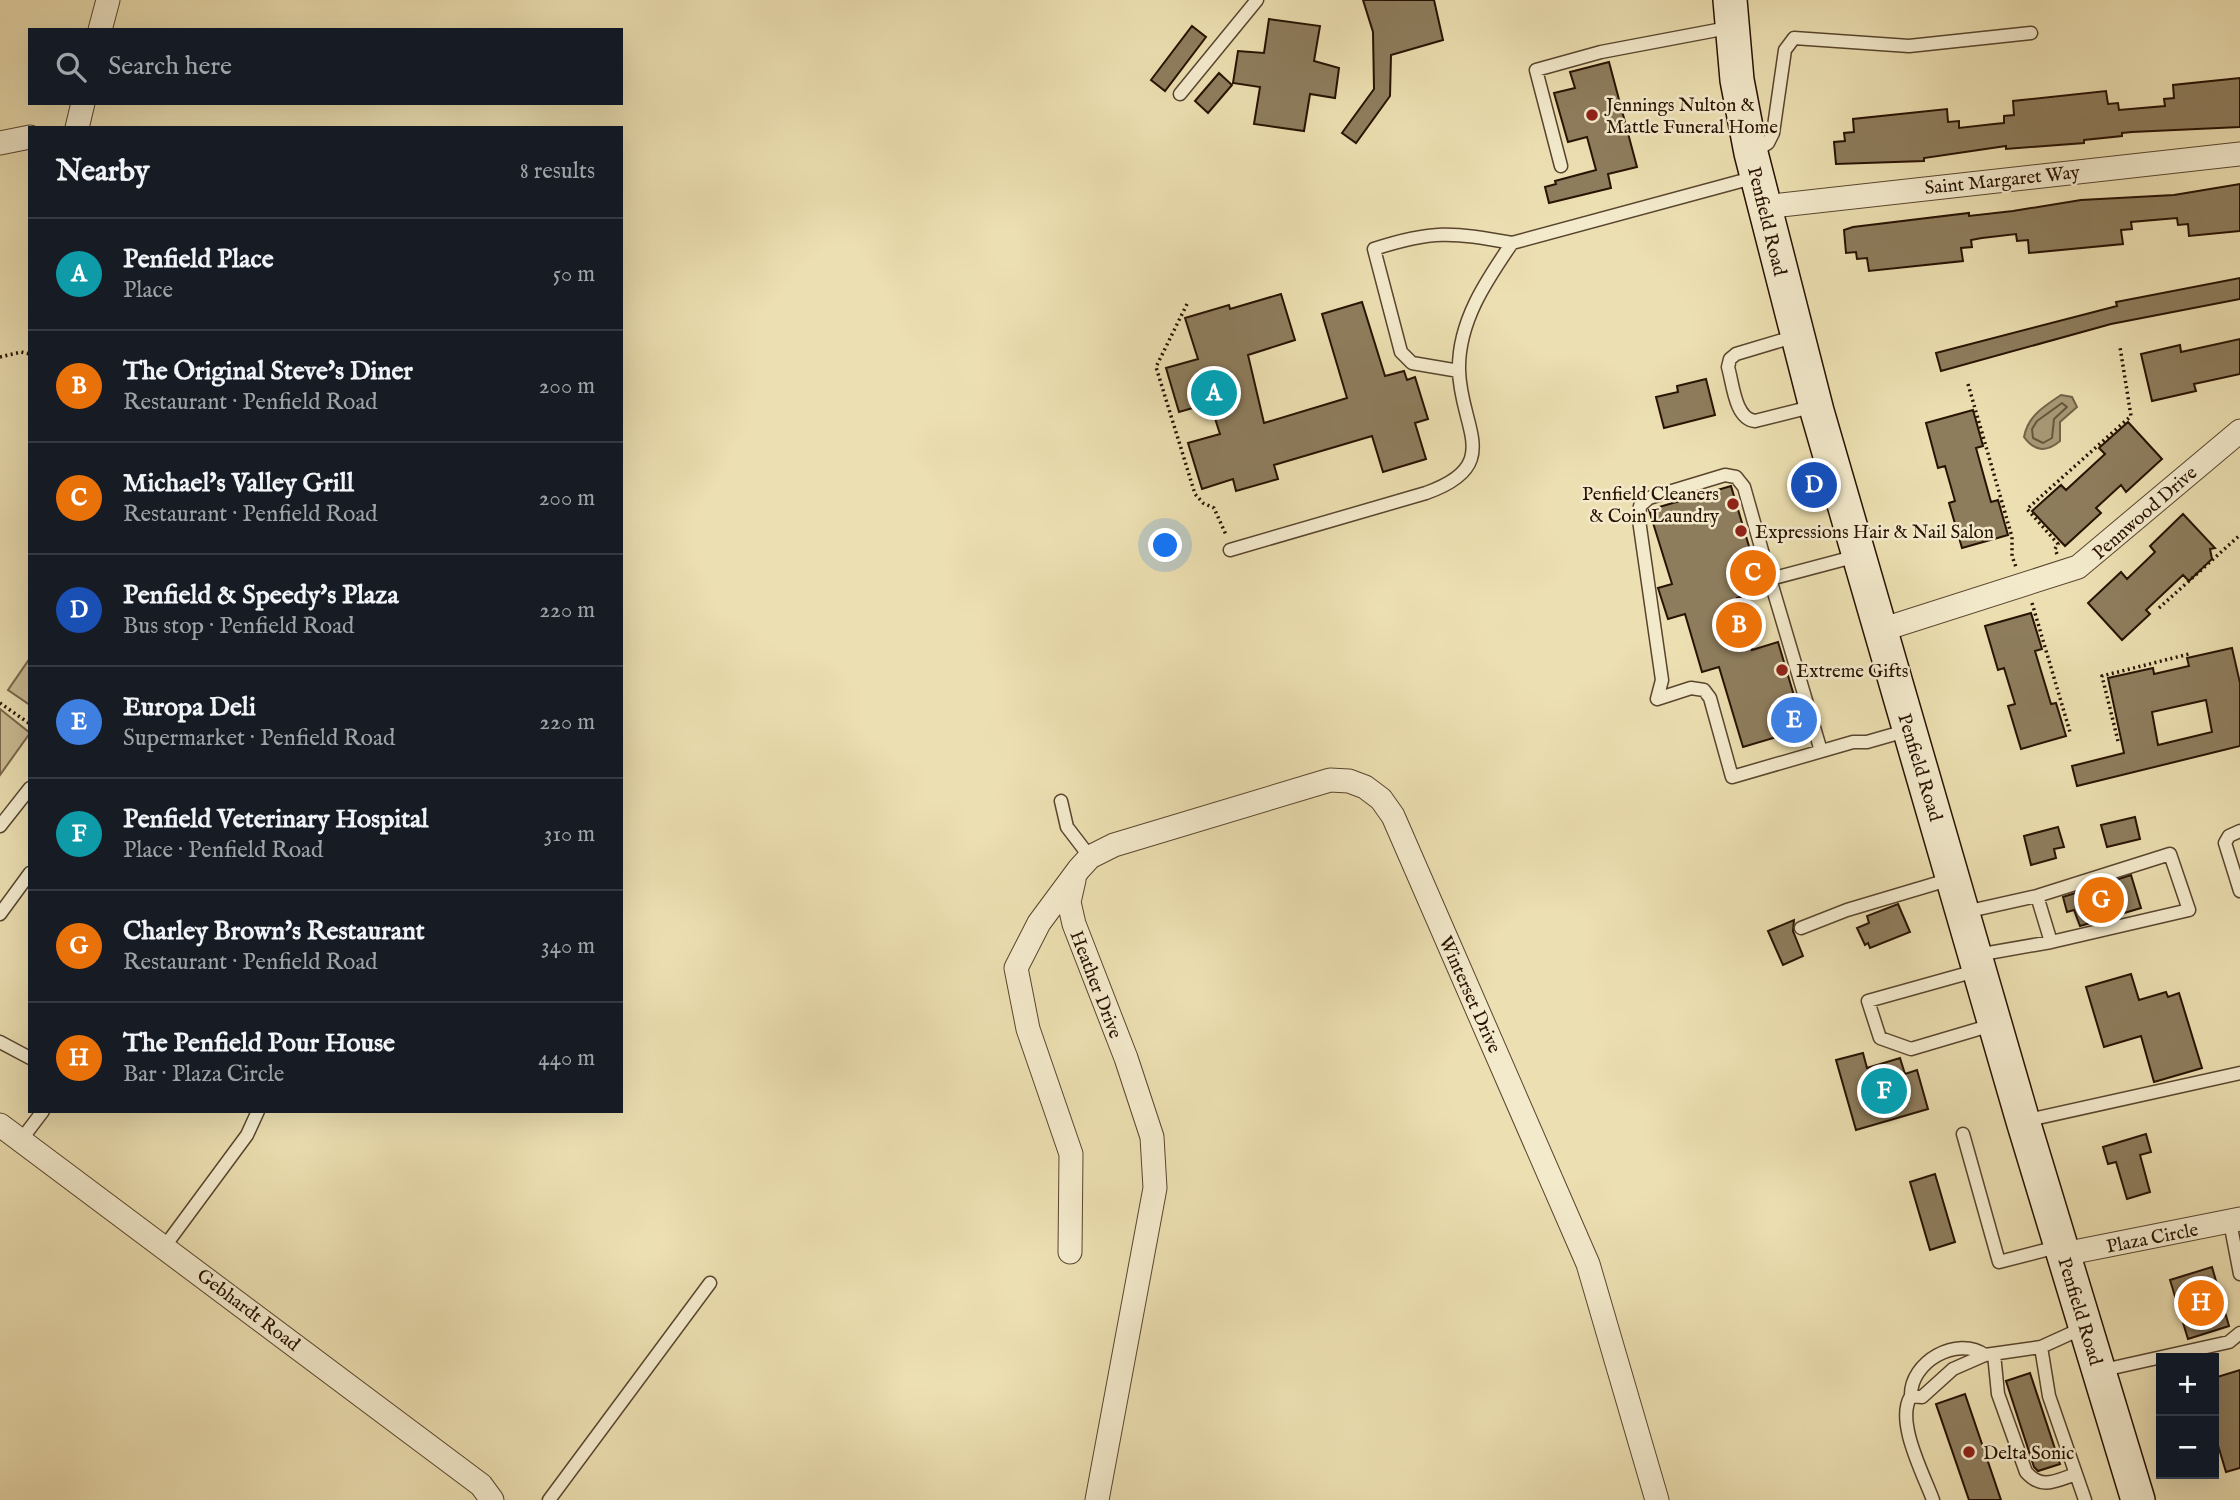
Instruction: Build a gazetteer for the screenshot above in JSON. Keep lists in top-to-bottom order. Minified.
{"streets":{"street":["Saint Margaret Way","Penfield Road","Pennwood Drive","Heather Drive","Winterset Drive","Plaza Circle","Gebhardt Road"]},"crossings":[["Saint Margaret Way","Penfield Road"],["Penfield Road","Pennwood Drive"],["Penfield Road","Plaza Circle"],["Heather Drive","Winterset Drive"]],"places":["Jennings Nulton & Mattle Funeral Home","Penfield Cleaners & Coin Laundry","Expressions Hair & Nail Salon","Extreme Gifts","Delta Sonic"],"page":{"search":"Search here","heading":["Nearby","8 results"],"list":[{"mark":"A","name":"Penfield Place","note":"Place","value":"50 m"},{"mark":"B","name":"The Original Steve's Diner","note":"Restaurant · Penfield Road","value":"200 m"},{"mark":"C","name":"Michael's Valley Grill","note":"Restaurant · Penfield Road","value":"200 m"},{"mark":"D","name":"Penfield & Speedy's Plaza","note":"Bus stop · Penfield Road","value":"220 m"},{"mark":"E","name":"Europa Deli","note":"Supermarket · Penfield Road","value":"220 m"},{"mark":"F","name":"Penfield Veterinary Hospital","note":"Place · Penfield Road","value":"310 m"},{"mark":"G","name":"Charley Brown's Restaurant","note":"Restaurant · Penfield Road","value":"340 m"},{"mark":"H","name":"The Penfield Pour House","note":"Bar · Plaza Circle","value":"440 m"}],"pins":["A","D","C","B","E","G","F","H"],"map_buttons":["+","−"]}}
